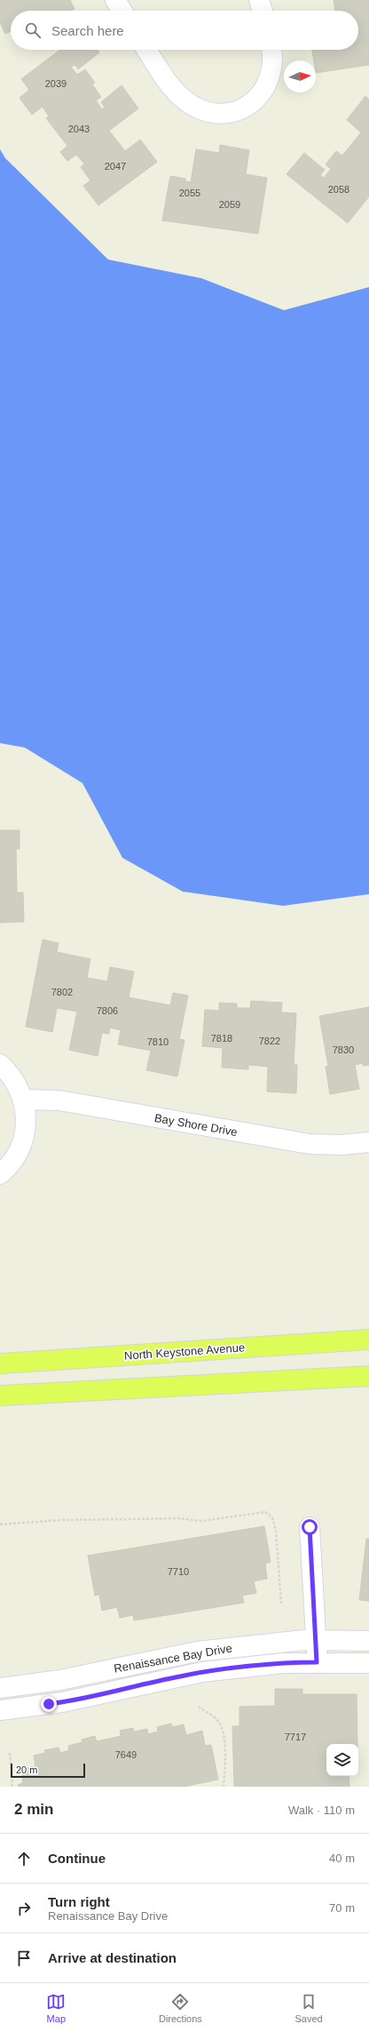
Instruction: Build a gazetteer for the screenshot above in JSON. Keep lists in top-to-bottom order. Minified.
{"streets":{"main road":["North Keystone Avenue"],"street":["Bay Shore Drive","Renaissance Bay Drive"]},"house_numbers":["2039","2043","2047","2058","2055","2059","7802","7806","7818","7822","7810","7830","7710","7717","7649"],"scale_bar":"20 m","north":"right","page":{"search":"Search here","scale":"20 m","heading":["2 min","Walk · 110 m"],"list":[["Continue","40 m"],["Turn right","Renaissance Bay Drive","70 m"],"Arrive at destination"],"nav":["Map","Directions","Saved"]}}
